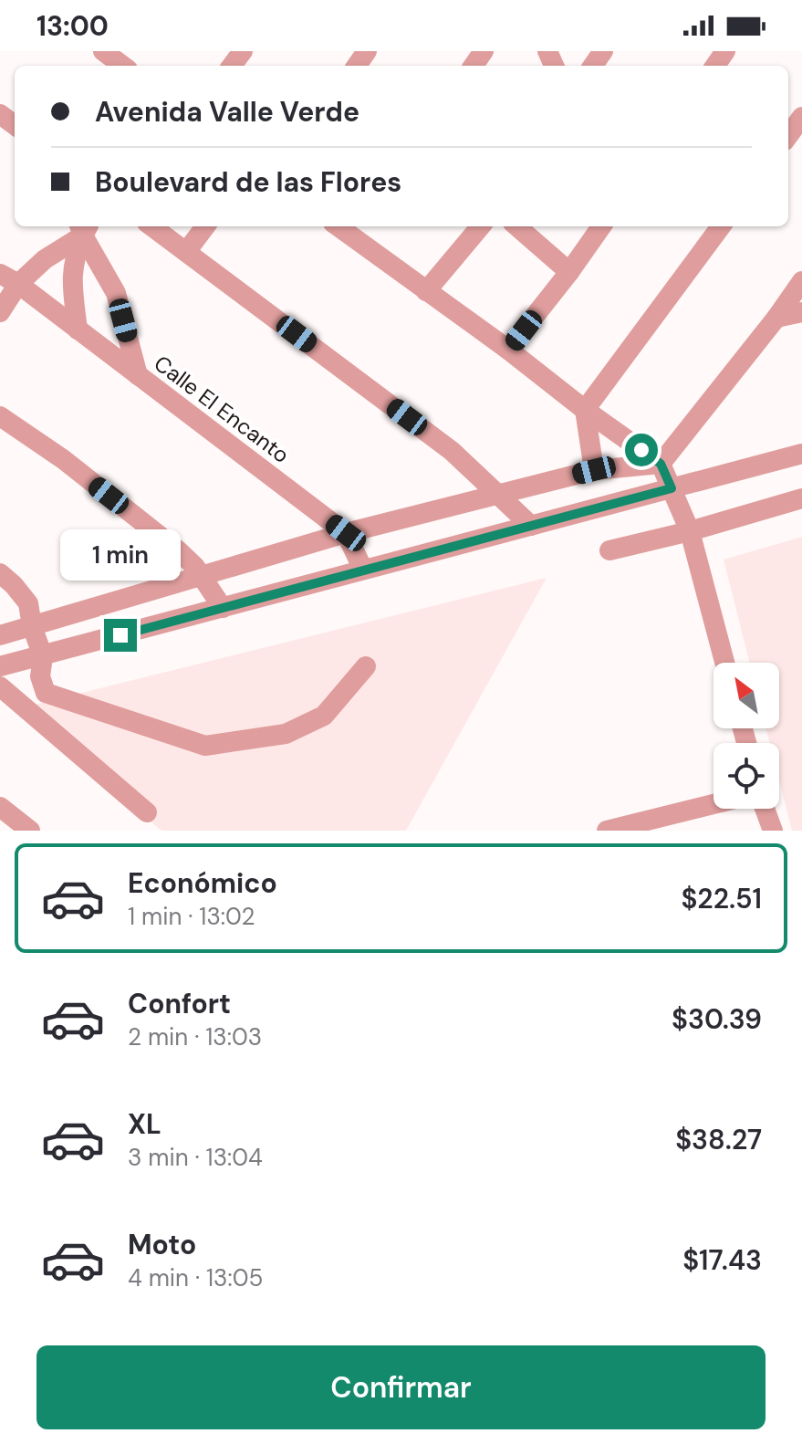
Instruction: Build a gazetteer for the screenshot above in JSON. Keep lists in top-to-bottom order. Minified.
{"streets":{"street":["Calle El Encanto"]},"north":"top left","page":{"status":"13:00","banner":["Avenida Valle Verde","Boulevard de las Flores"],"bubble":"1 min","list":[{"name":"Económico","note":"1 min · 13:02","value":"$22.51"},{"name":"Confort","note":"2 min · 13:03","value":"$30.39"},{"name":"XL","note":"3 min · 13:04","value":"$38.27"},{"name":"Moto","note":"4 min · 13:05","value":"$17.43"}],"buttons":"Confirmar"}}
